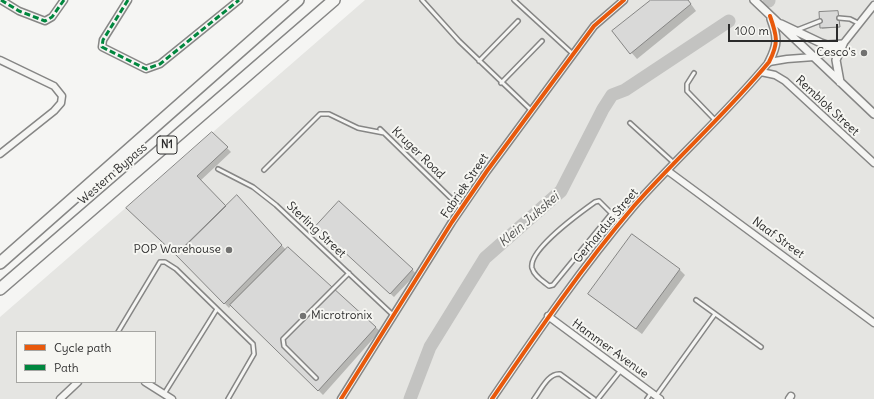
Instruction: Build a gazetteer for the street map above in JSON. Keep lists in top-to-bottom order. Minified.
{"streets":{"highway":["N1","Western Bypass"],"street":["Remblok Street","Fabriek Street","Gerhardus Street","Naaf Street","Hammer Avenue"],"lane":["Kruger Road","Sterling Street"]},"crossings":[["Remblok Street","Gerhardus Street"],["Kruger Road","Fabriek Street"],["Fabriek Street","Sterling Street"],["Gerhardus Street","Naaf Street"],["Gerhardus Street","Hammer Avenue"]],"water":["Klein Jukskei"],"places":["Cesco's","POP Warehouse","Microtronix"],"legend":["Cycle path","Path"],"scale_bar":"100 m"}
